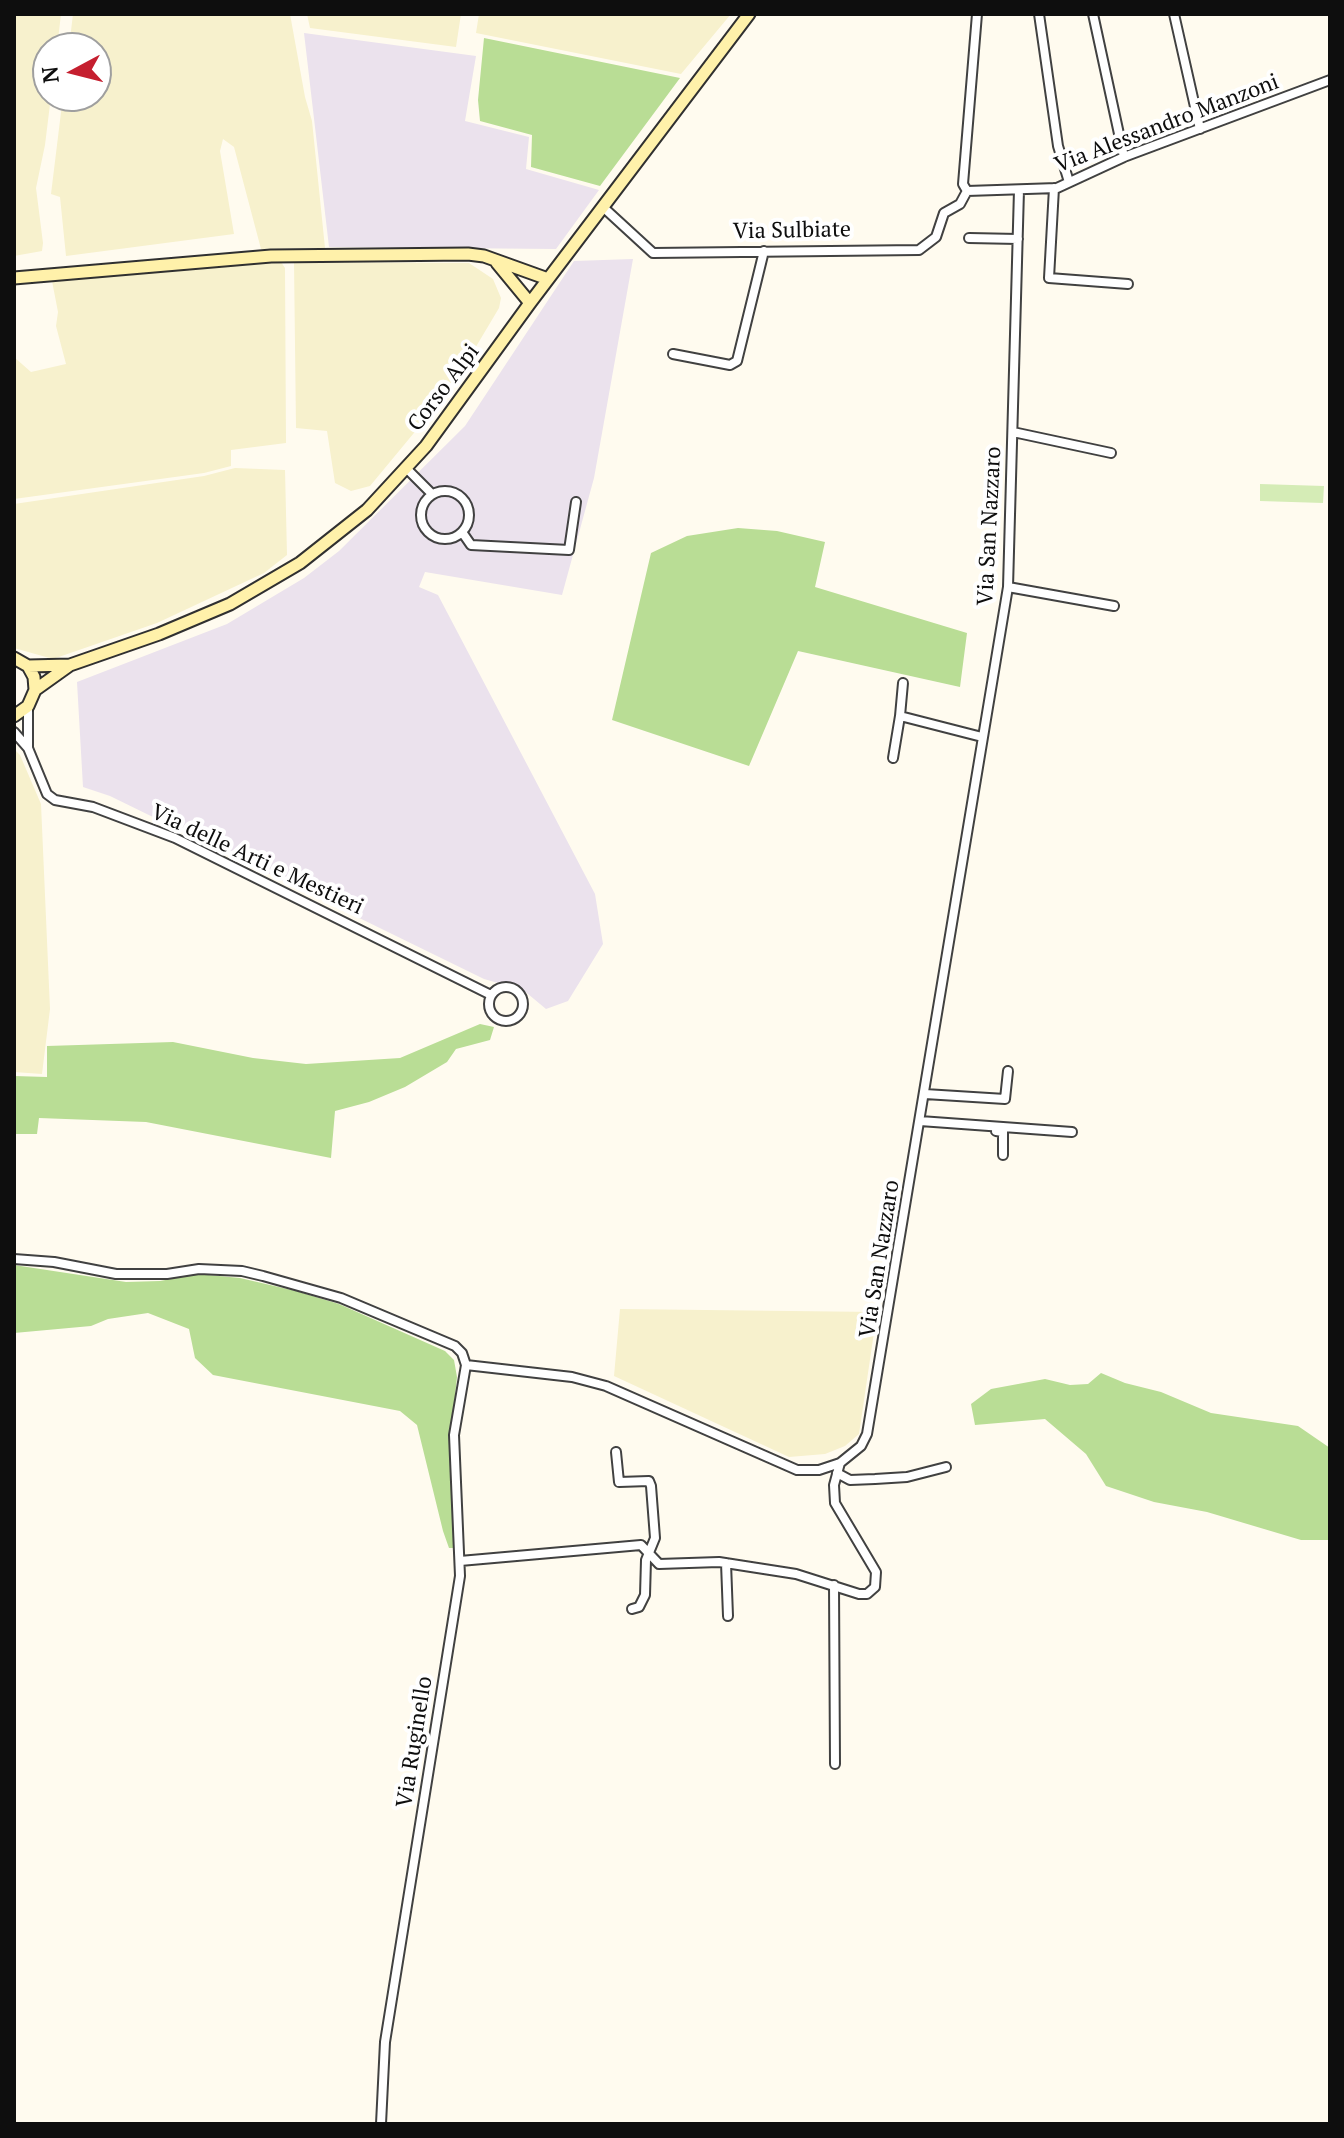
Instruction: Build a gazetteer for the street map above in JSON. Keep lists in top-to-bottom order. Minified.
{"streets":{"main road":["Corso Alpi"],"street":["Via Alessandro Manzoni","Via Sulbiate","Via San Nazzaro","Via delle Arti e Mestieri","Via Ruginello"]},"crossings":[["Via Alessandro Manzoni","Via Sulbiate"],["Via Alessandro Manzoni","Via San Nazzaro"],["Via Sulbiate","Corso Alpi"]],"north":"left"}
